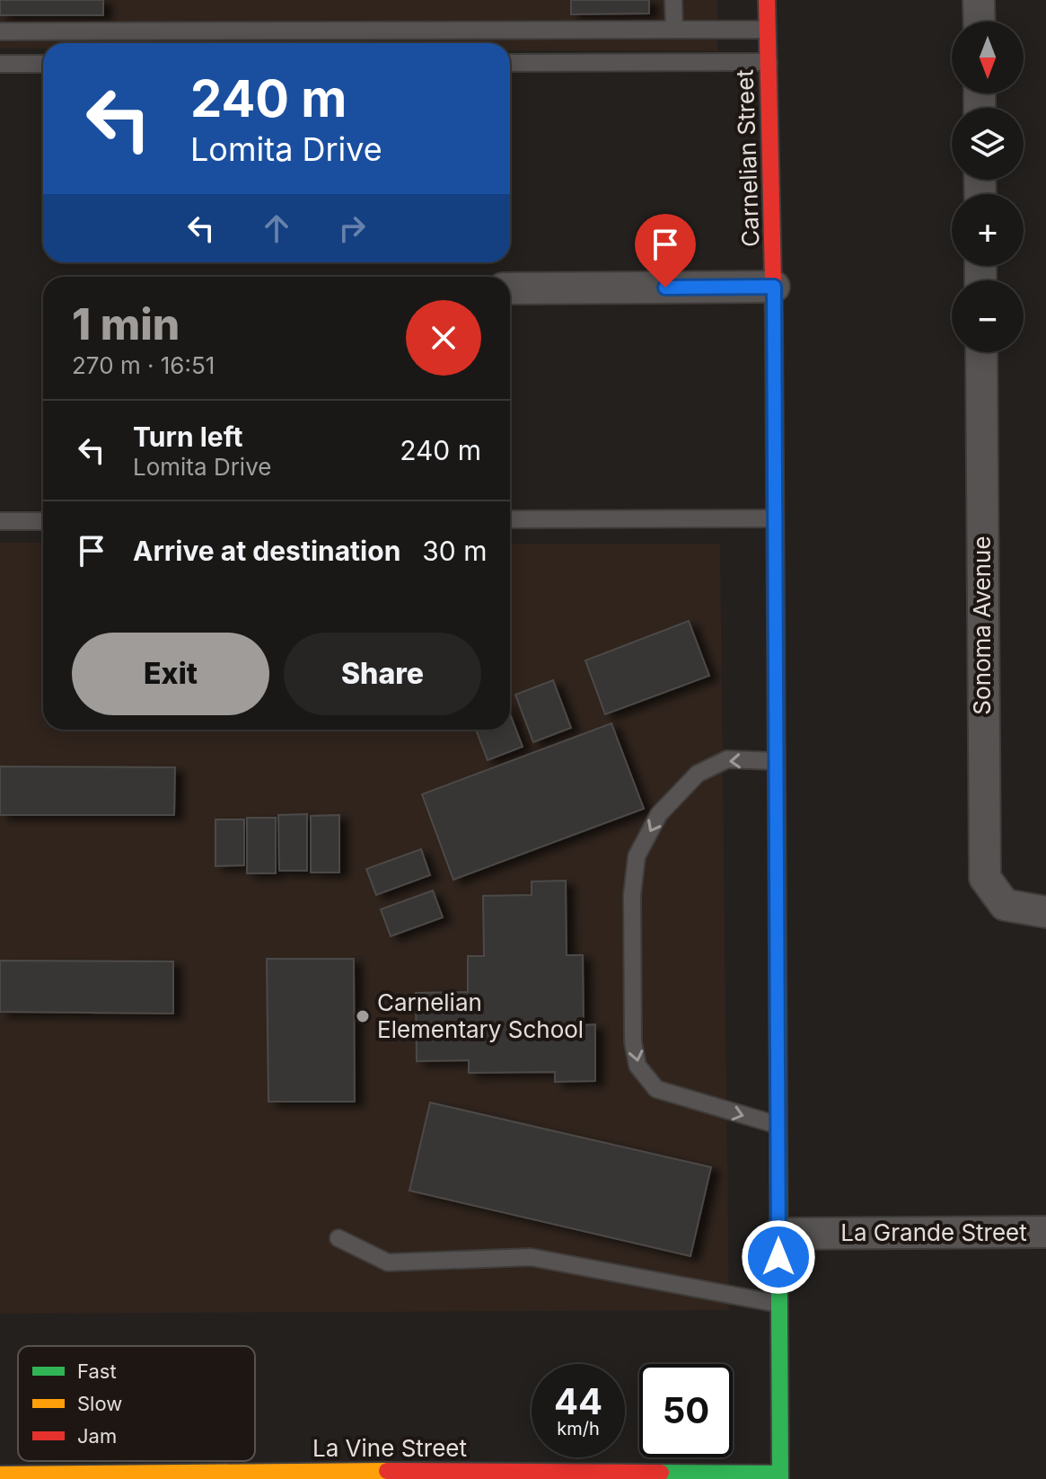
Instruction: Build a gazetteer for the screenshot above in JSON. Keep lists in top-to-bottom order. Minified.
{"streets":{"main road":["Carnelian Street","La Vine Street"],"street":["Sonoma Avenue","La Grande Street"]},"crossings":[["Carnelian Street","La Grande Street"],["Carnelian Street","La Vine Street"]],"places":["Carnelian Elementary School"],"legend":["Fast","Slow","Jam"],"north":"bottom","page":{"map_buttons":["+","−"],"turn":["240 m","Lomita Drive"],"heading":["1 min","270 m · 16:51"],"list":[{"name":"Turn left","note":"Lomita Drive","value":"240 m"},{"name":"Arrive at destination","value":"30 m"}],"buttons":["Exit","Share"],"speed":"44 km/h","limit":"50"}}
